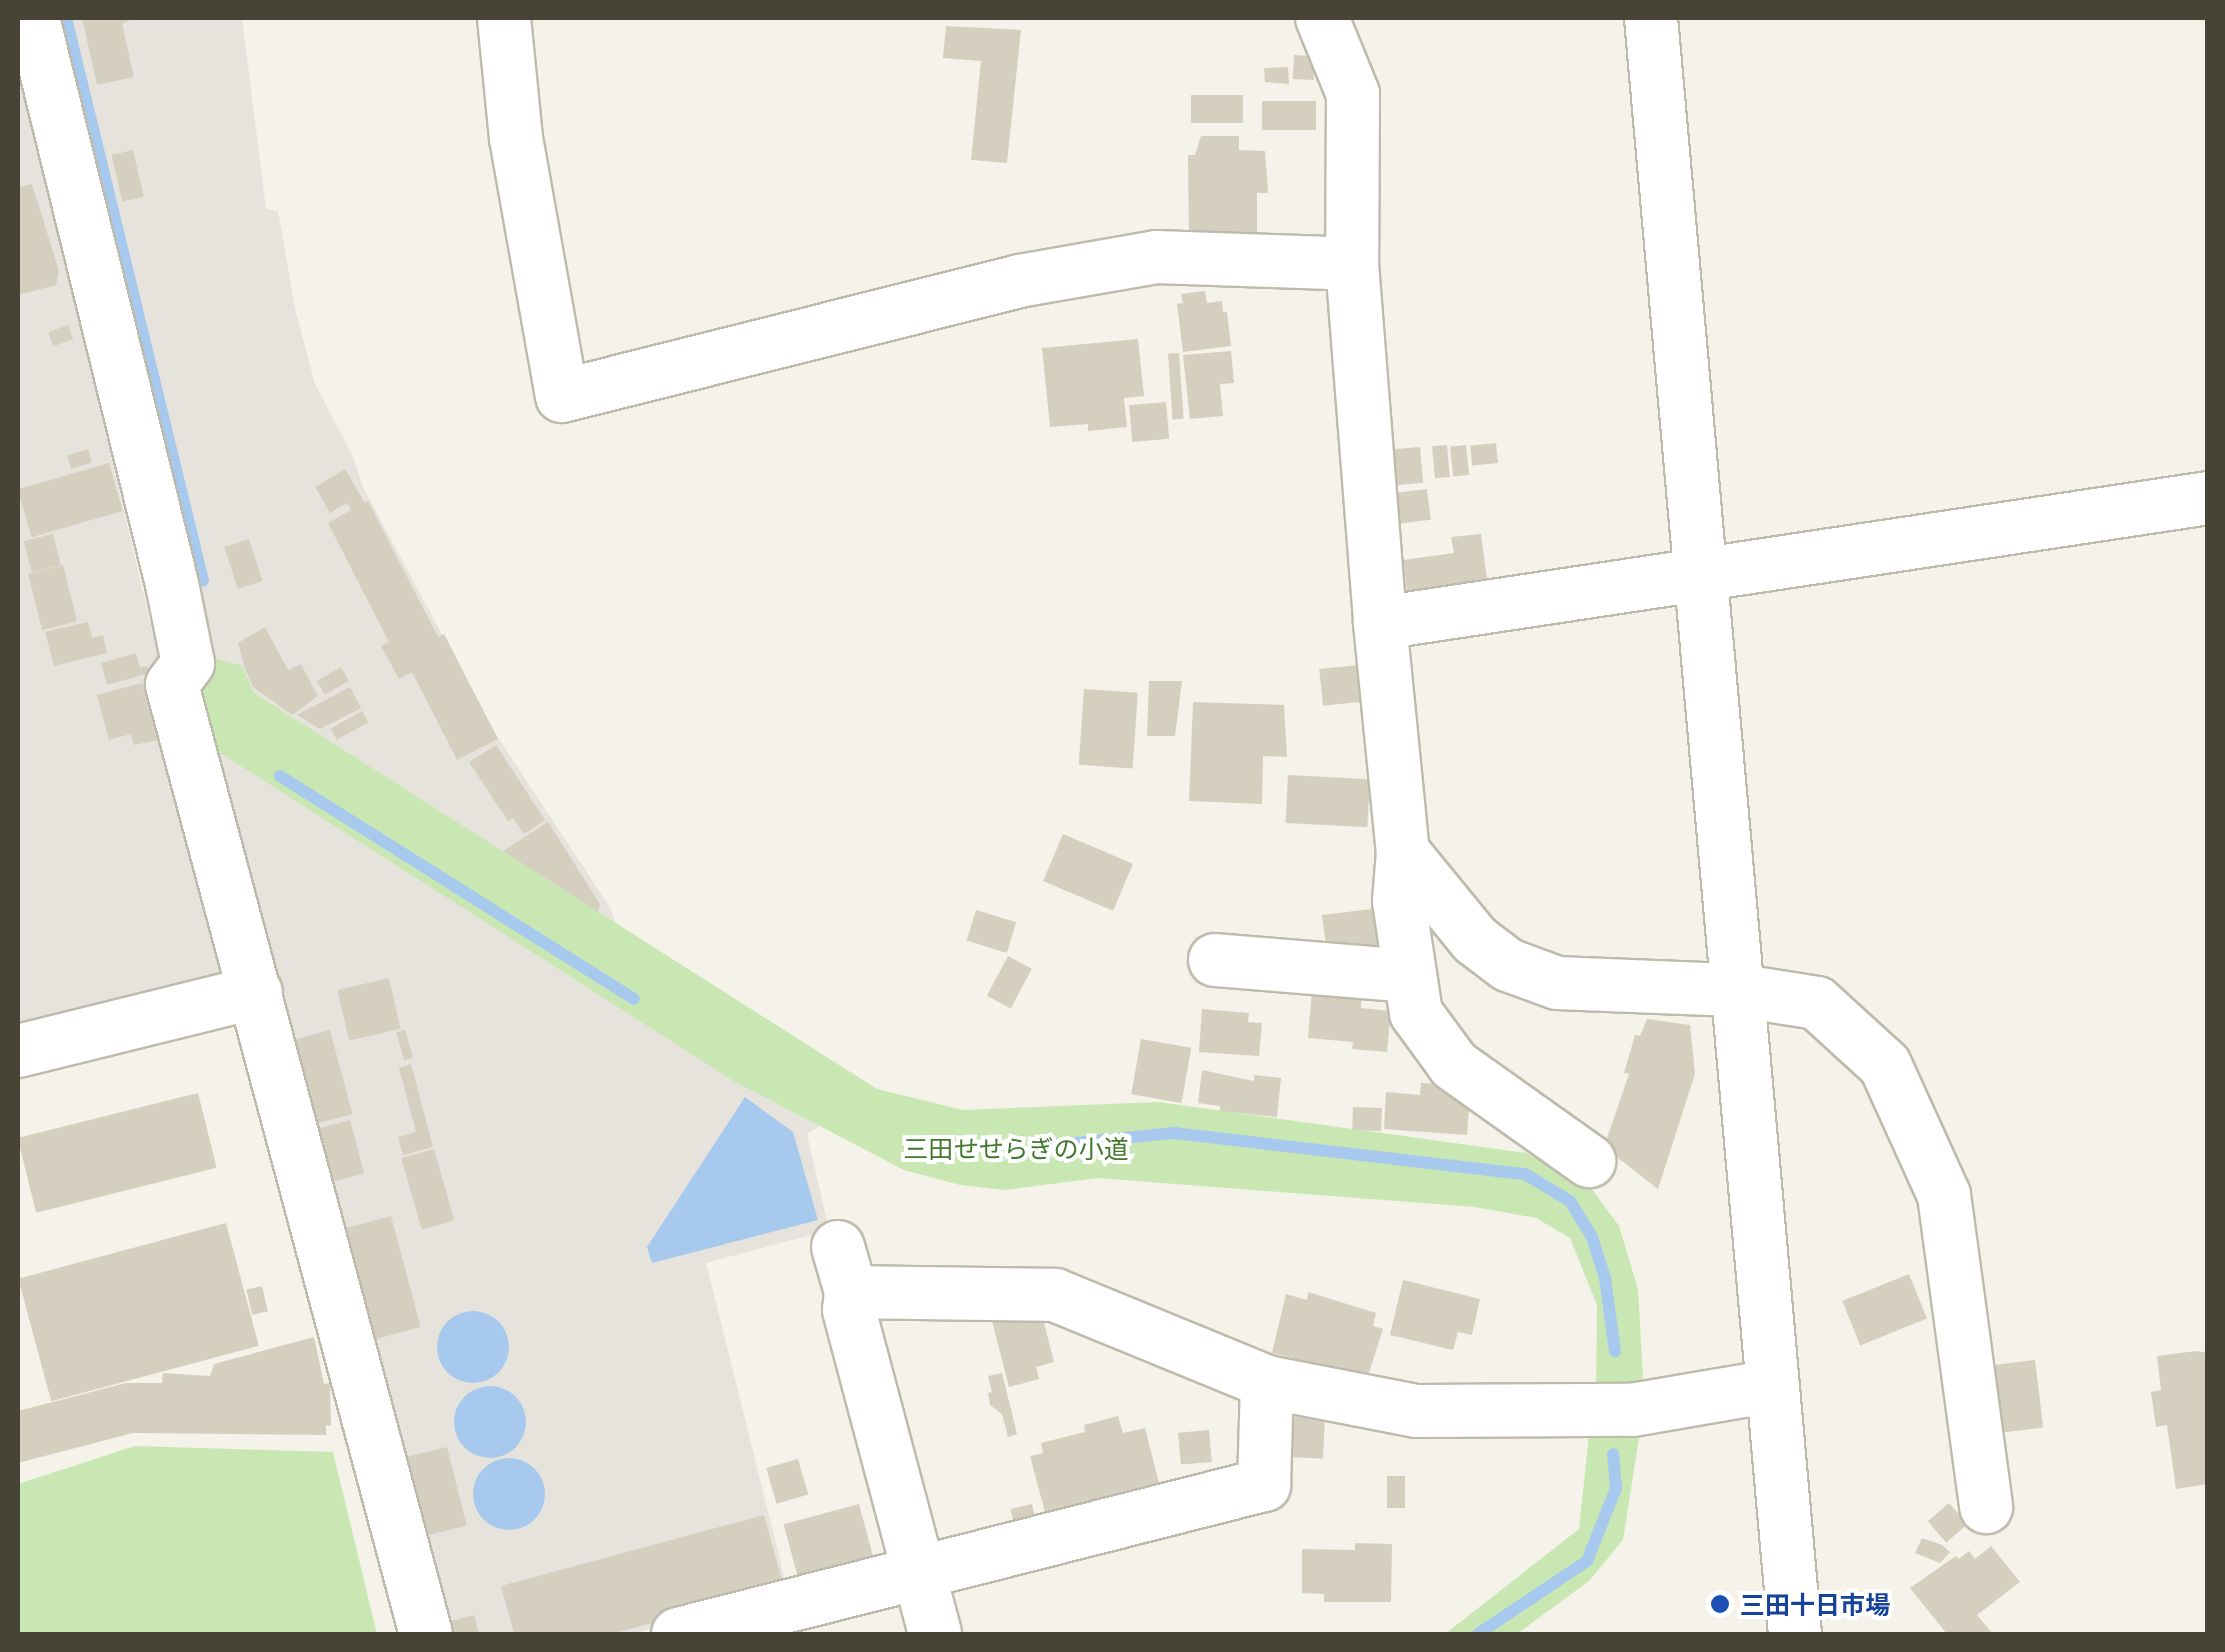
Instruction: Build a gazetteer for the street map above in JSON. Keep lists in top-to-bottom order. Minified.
{"parks":["三田せせらぎの小道"],"places":["三田十日市場"]}
